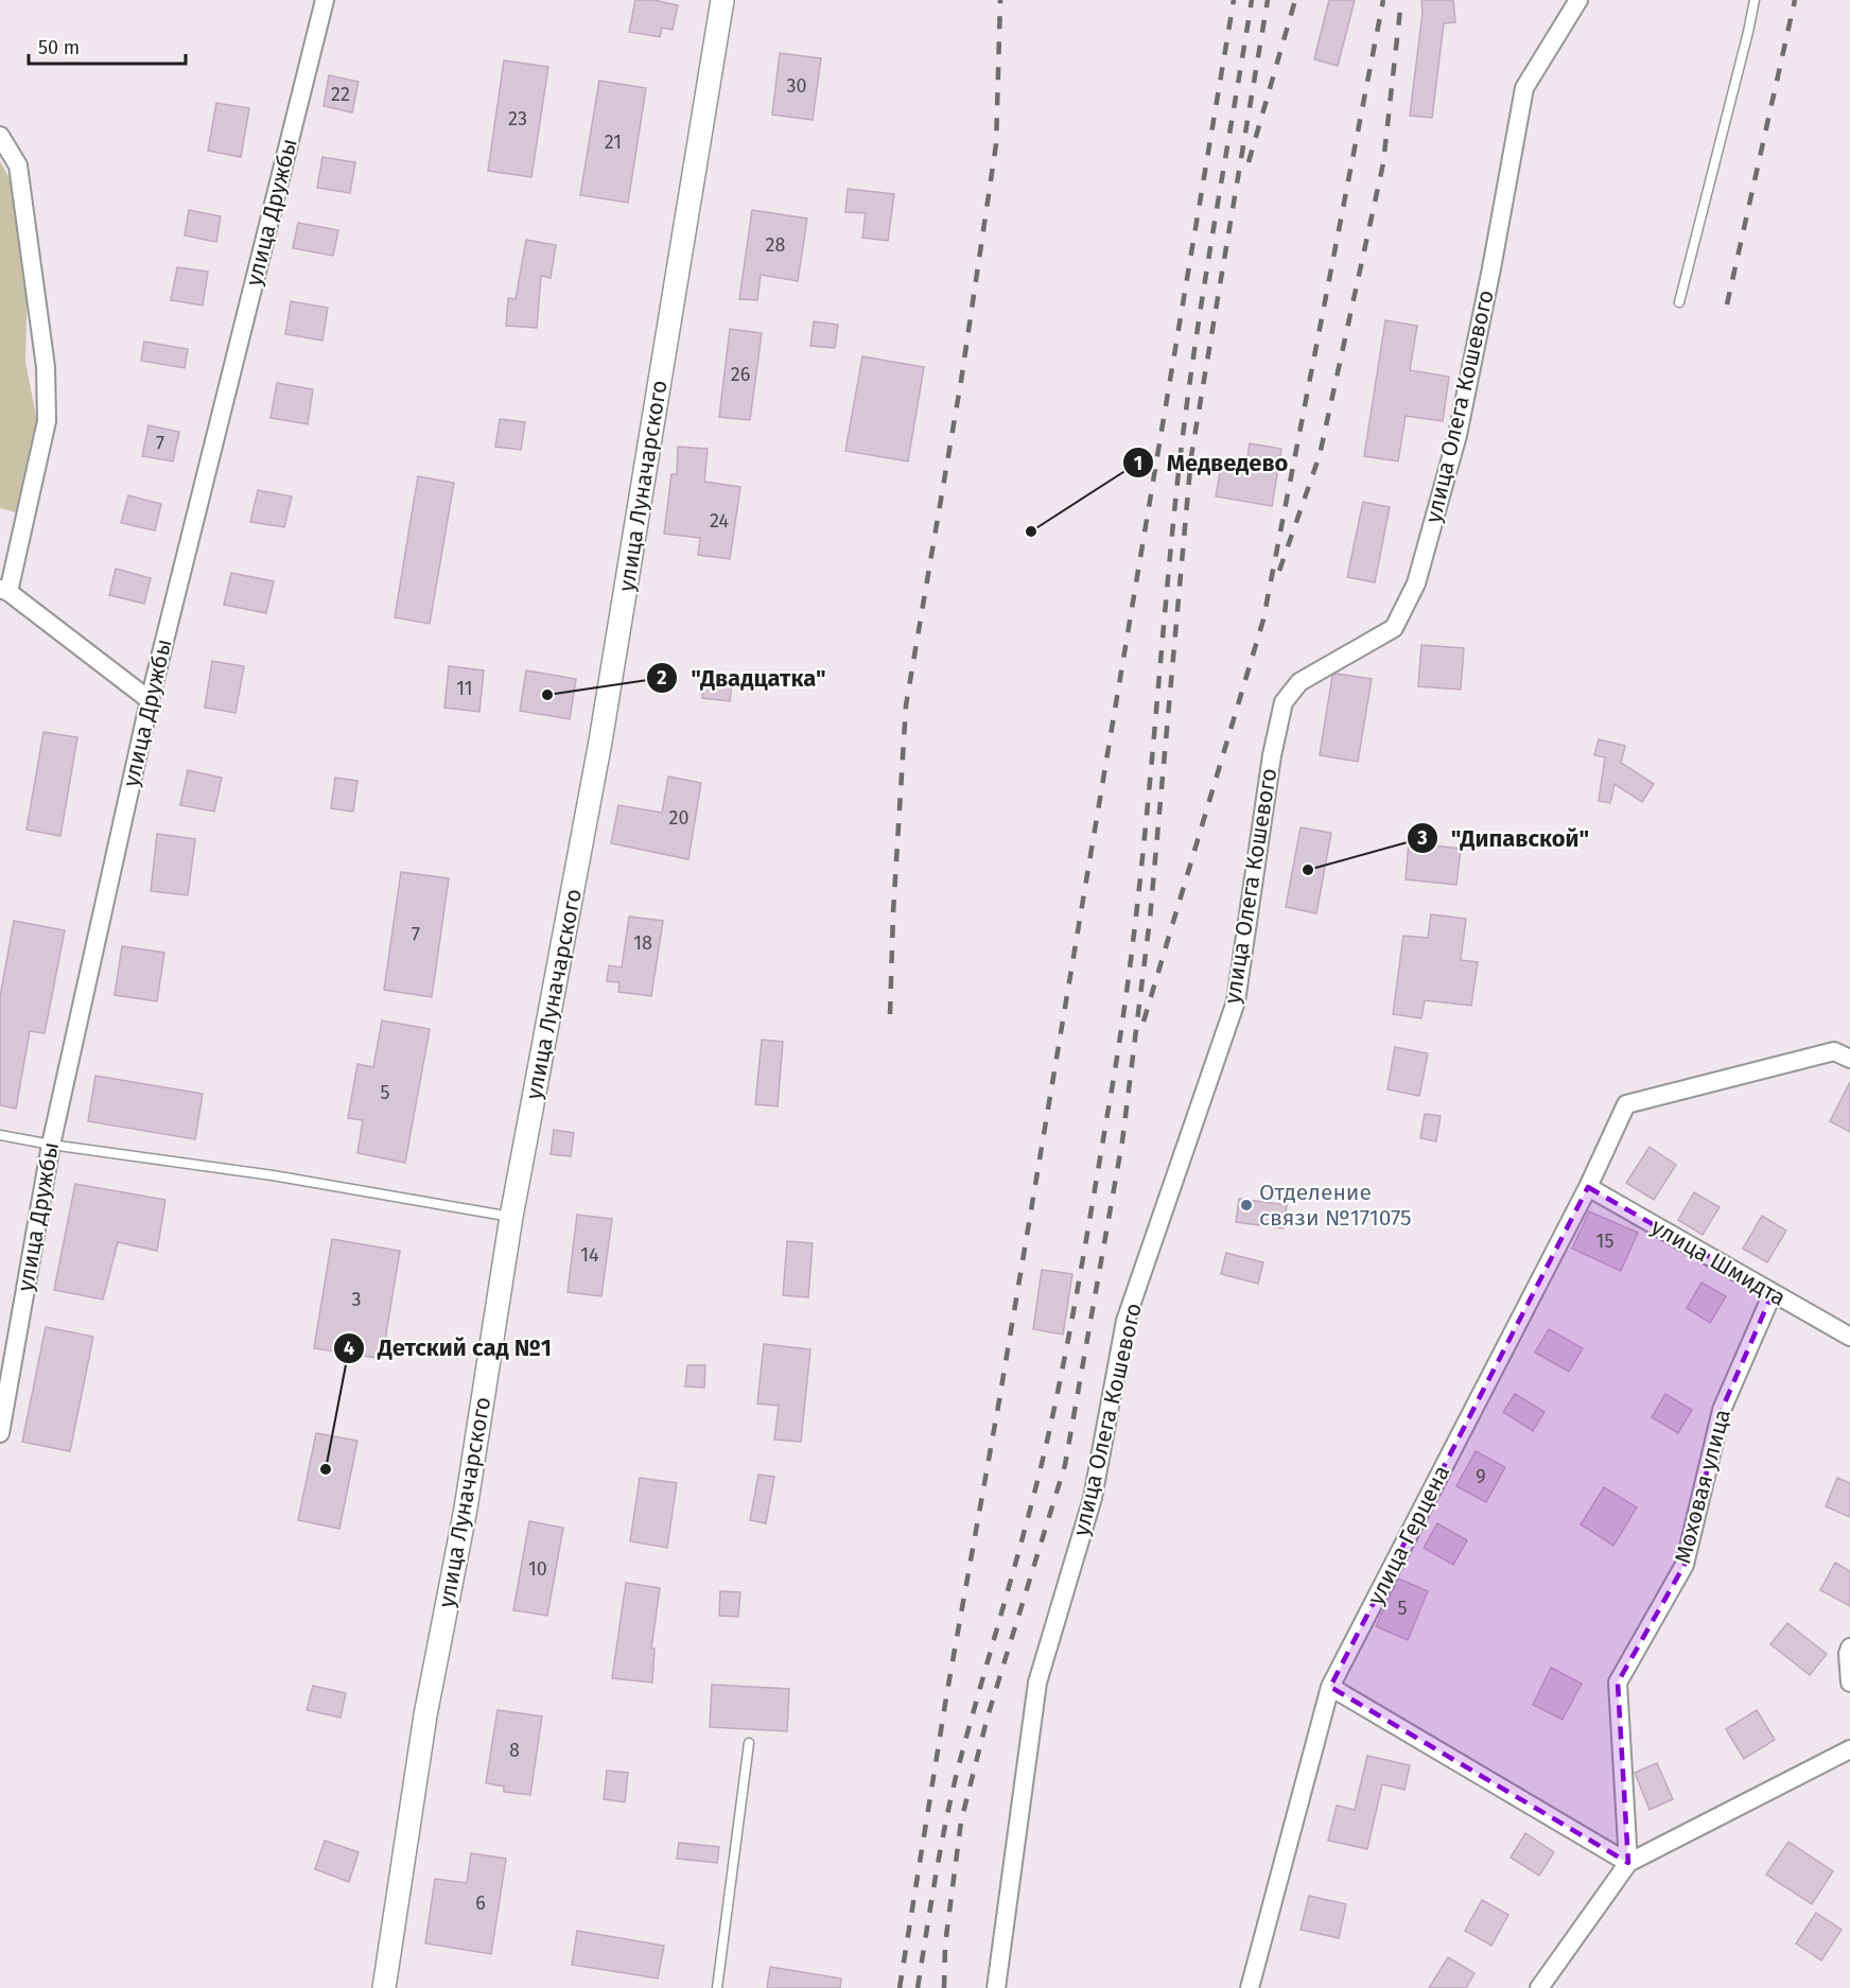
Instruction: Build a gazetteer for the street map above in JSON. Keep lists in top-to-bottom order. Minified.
{"streets":{"street":["улица Дружбы","улица Олега Кошевого","улица Луначарского","улица Шмидта","Моховая улица","улица Герцена"]},"crossings":[["улица Шмидта","Моховая улица"],["улица Шмидта","улица Герцена"]],"places":["Медведево","\"Двадцатка\"","\"Дипавской\"","Отделение связи №171075","Детский сад №1"],"house_numbers":["30","22","23","21","28","26","7","24","11","20","7","18","5","15","14","3","9","10","5","8","6"],"scale_bar":"50 m"}
